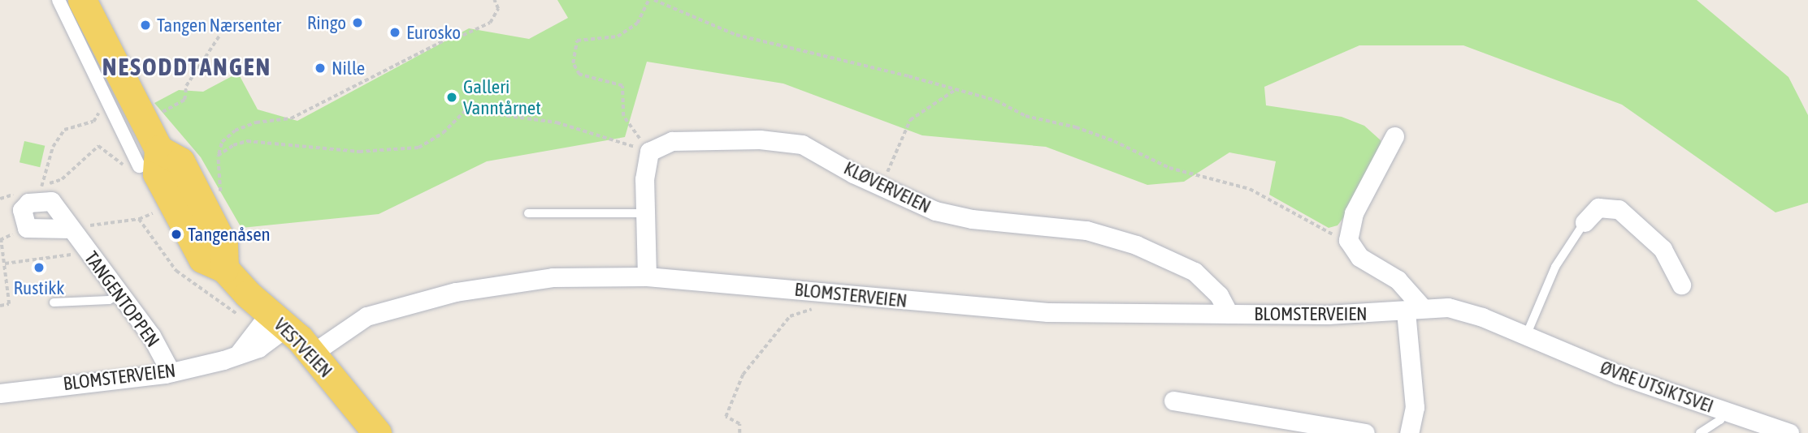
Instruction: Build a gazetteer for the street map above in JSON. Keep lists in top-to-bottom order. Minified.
{"streets":{"main road":["VESTVEIEN"],"street":["KLØVERVEIEN","BLOMSTERVEIEN","TANGENTOPPEN","ØVRE UTSIKTSVEI"]},"crossings":[["KLØVERVEIEN","BLOMSTERVEIEN"],["BLOMSTERVEIEN","TANGENTOPPEN"],["BLOMSTERVEIEN","VESTVEIEN"],["BLOMSTERVEIEN","ØVRE UTSIKTSVEI"]],"districts":["NESODDTANGEN"],"places":["Ringo","Tangen Nærsenter","Eurosko","Nille","Galleri Vanntårnet","Tangenåsen","Rustikk"]}
